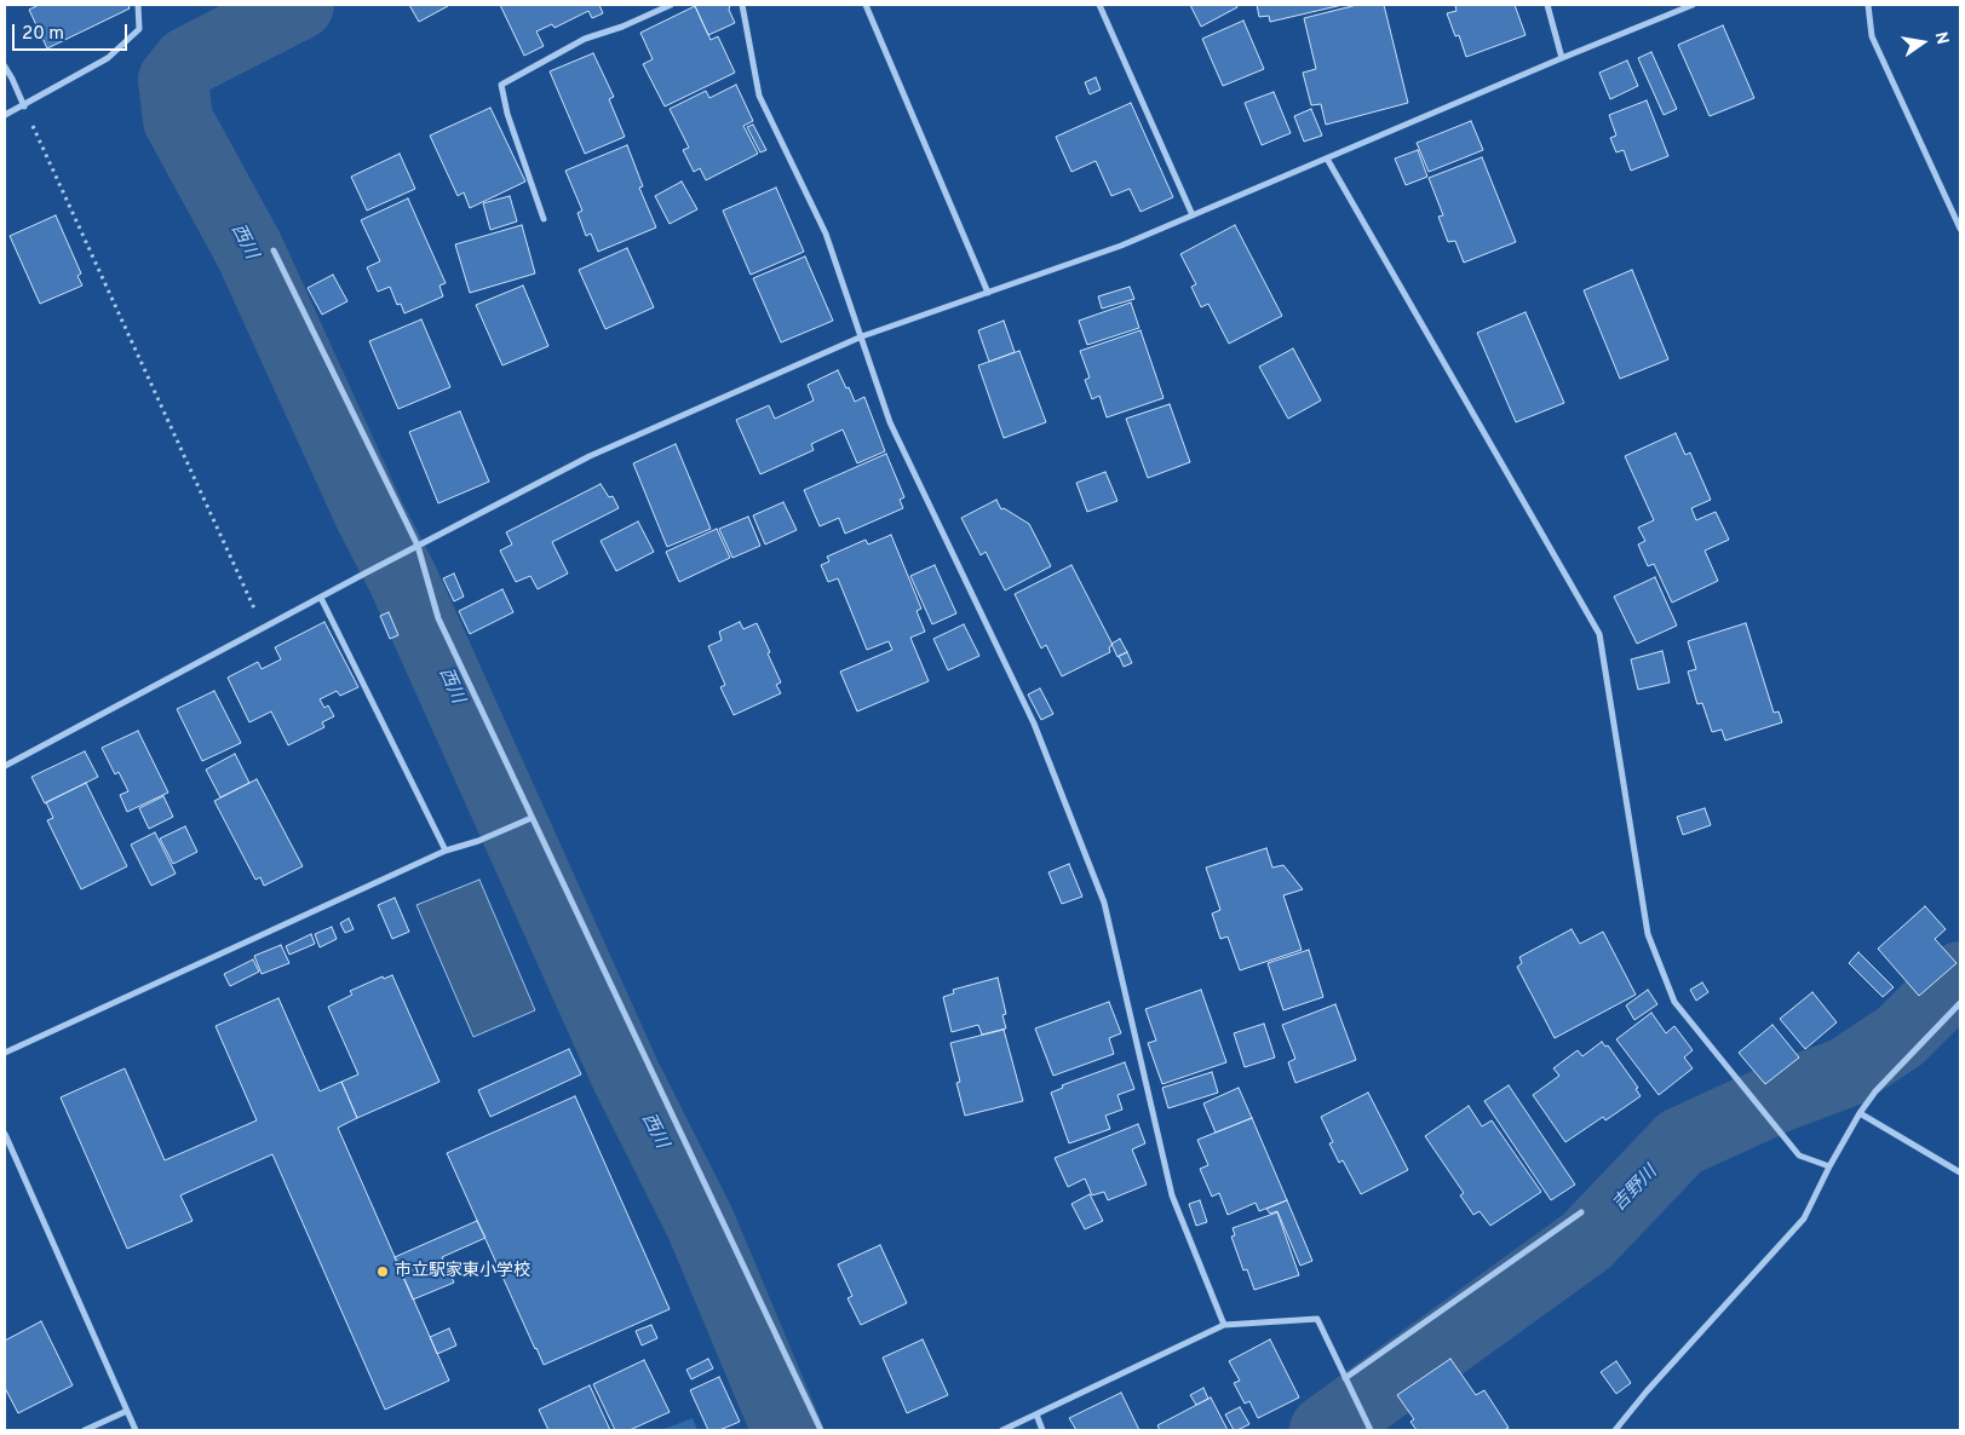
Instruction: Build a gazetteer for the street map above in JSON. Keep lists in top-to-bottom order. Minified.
{"water":["西川","吉野川"],"places":["市立駅家東小学校"],"scale_bar":"20 m","north":"right"}
